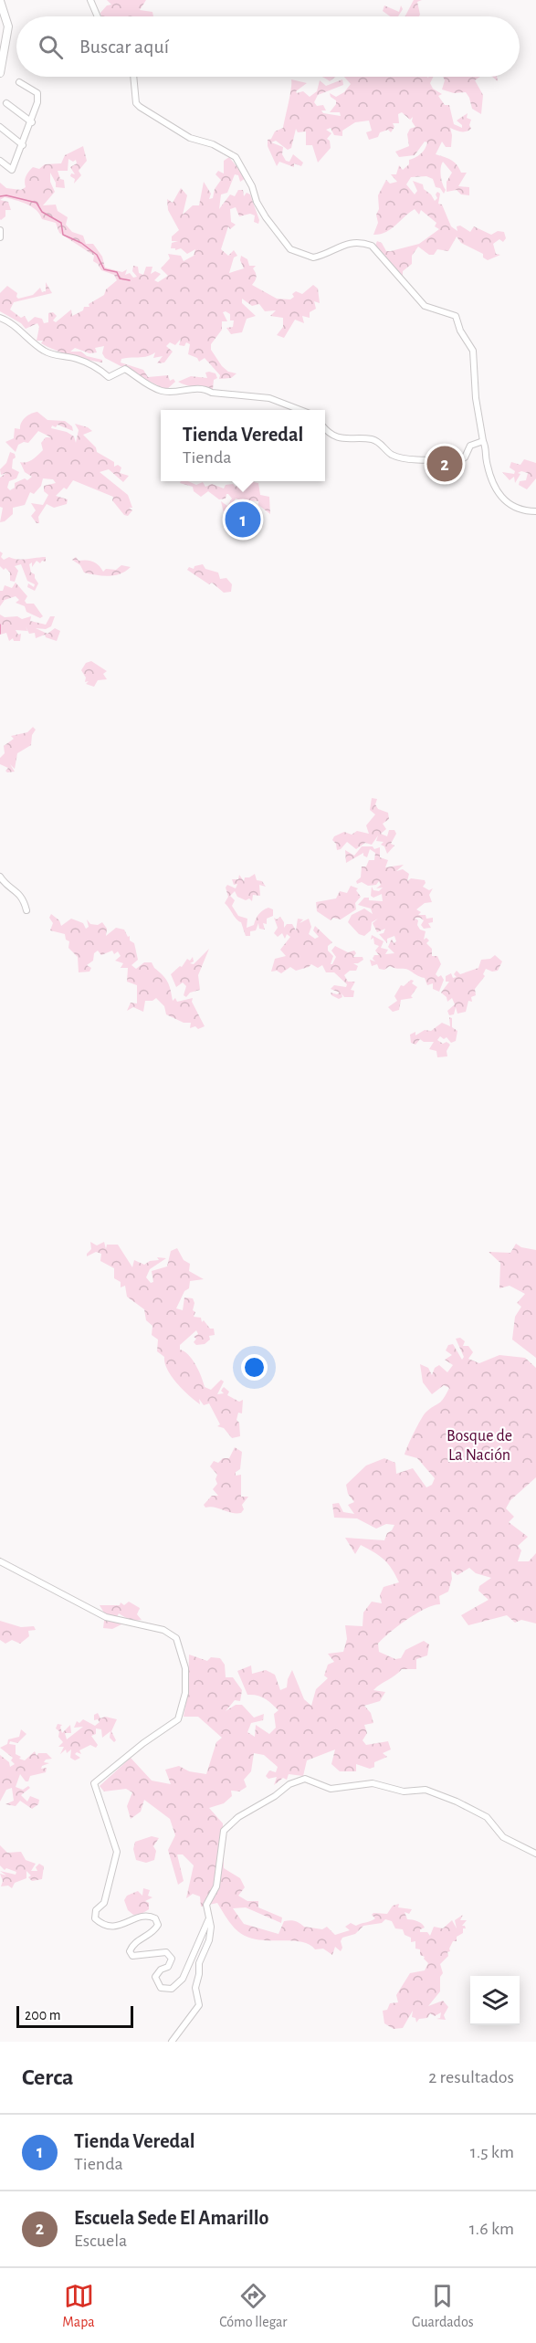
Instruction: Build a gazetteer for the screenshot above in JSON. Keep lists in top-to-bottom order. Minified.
{"parks":["Bosque de La Nación"],"scale_bar":"200 m","page":{"search":"Buscar aquí","popup":["Tienda Veredal","Tienda"],"pins":["2","1"],"scale":"200 m","heading":["Cerca","2 resultados"],"list":[{"mark":"1","name":"Tienda Veredal","note":"Tienda","value":"1.5 km"},{"mark":"2","name":"Escuela Sede El Amarillo","note":"Escuela","value":"1.6 km"}],"nav":["Mapa","Cómo llegar","Guardados"]}}
